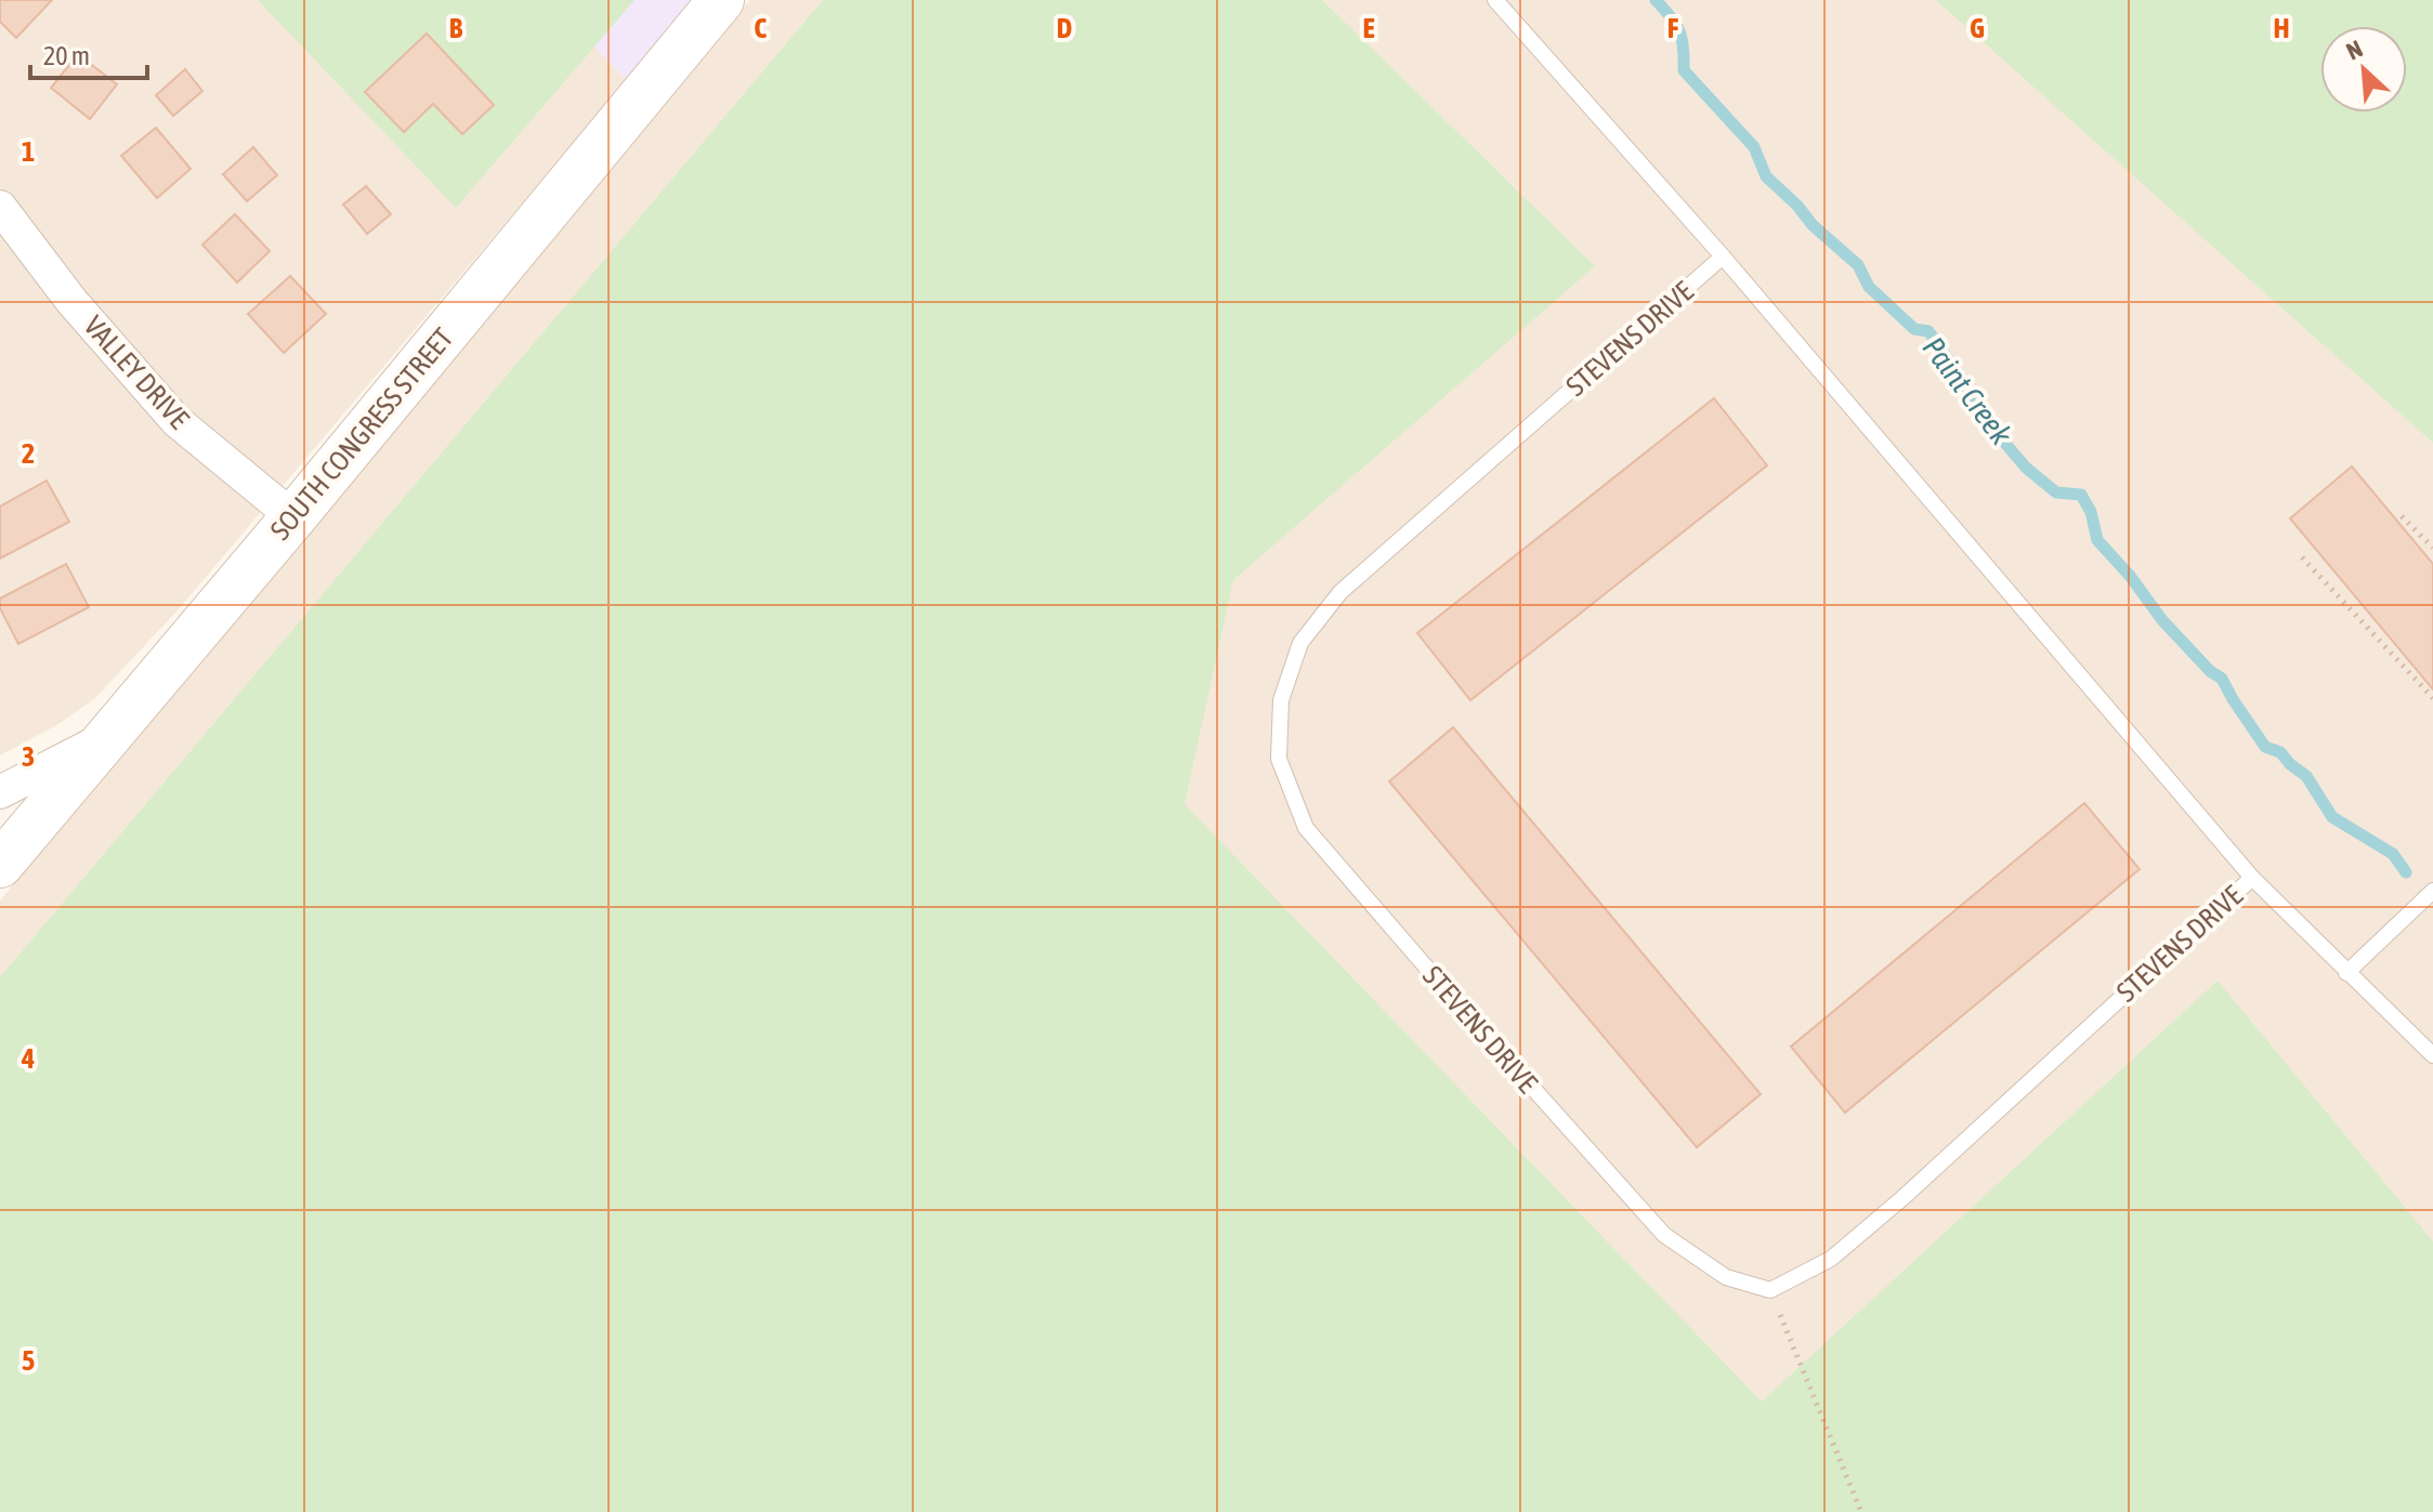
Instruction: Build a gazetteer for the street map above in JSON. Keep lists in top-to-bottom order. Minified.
{"streets":{"street":["VALLEY DRIVE","SOUTH CONGRESS STREET"],"lane":["STEVENS DRIVE"]},"crossings":[["VALLEY DRIVE","SOUTH CONGRESS STREET"]],"water":["Paint Creek"],"scale_bar":"20 m","north":"top left","grid":{"columns":["B","C","D","E","F","G","H"],"rows":["1","2","3","4","5"]}}
